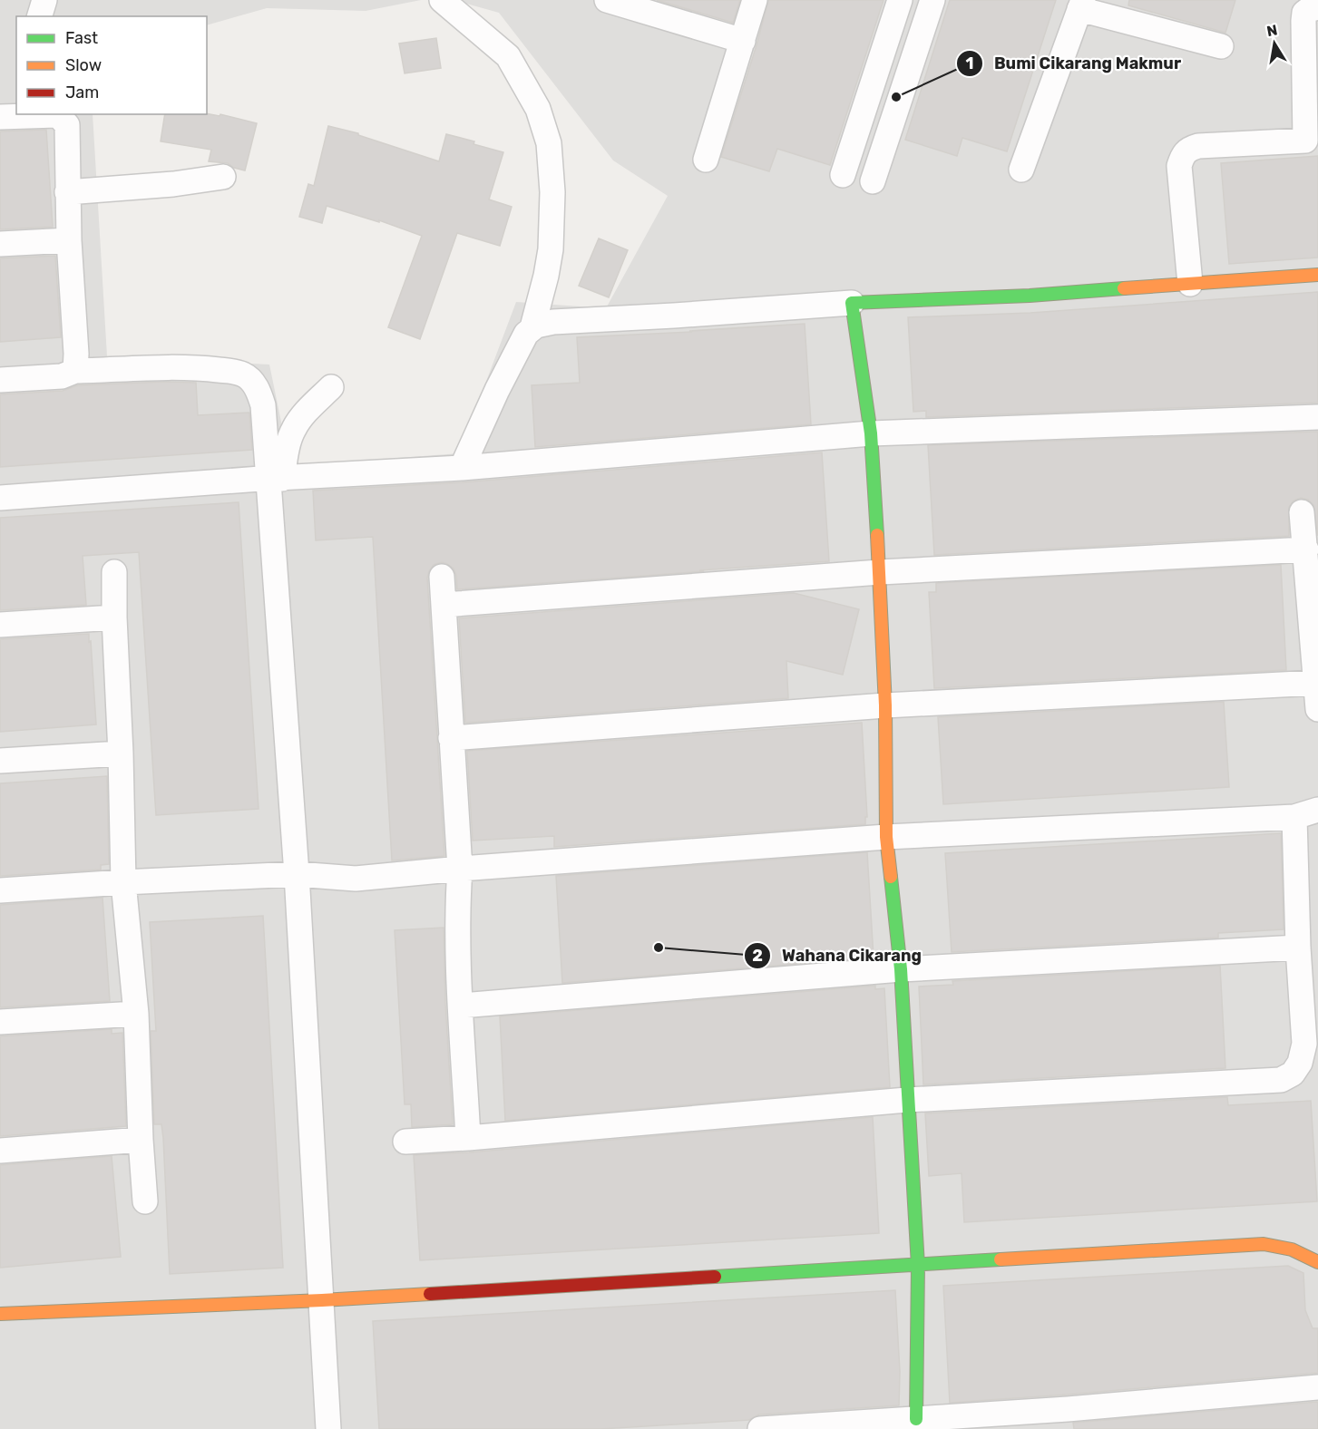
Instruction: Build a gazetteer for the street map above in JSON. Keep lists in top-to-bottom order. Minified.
{"places":["Bumi Cikarang Makmur","Wahana Cikarang"],"legend":["Fast","Slow","Jam"],"north":"top"}
